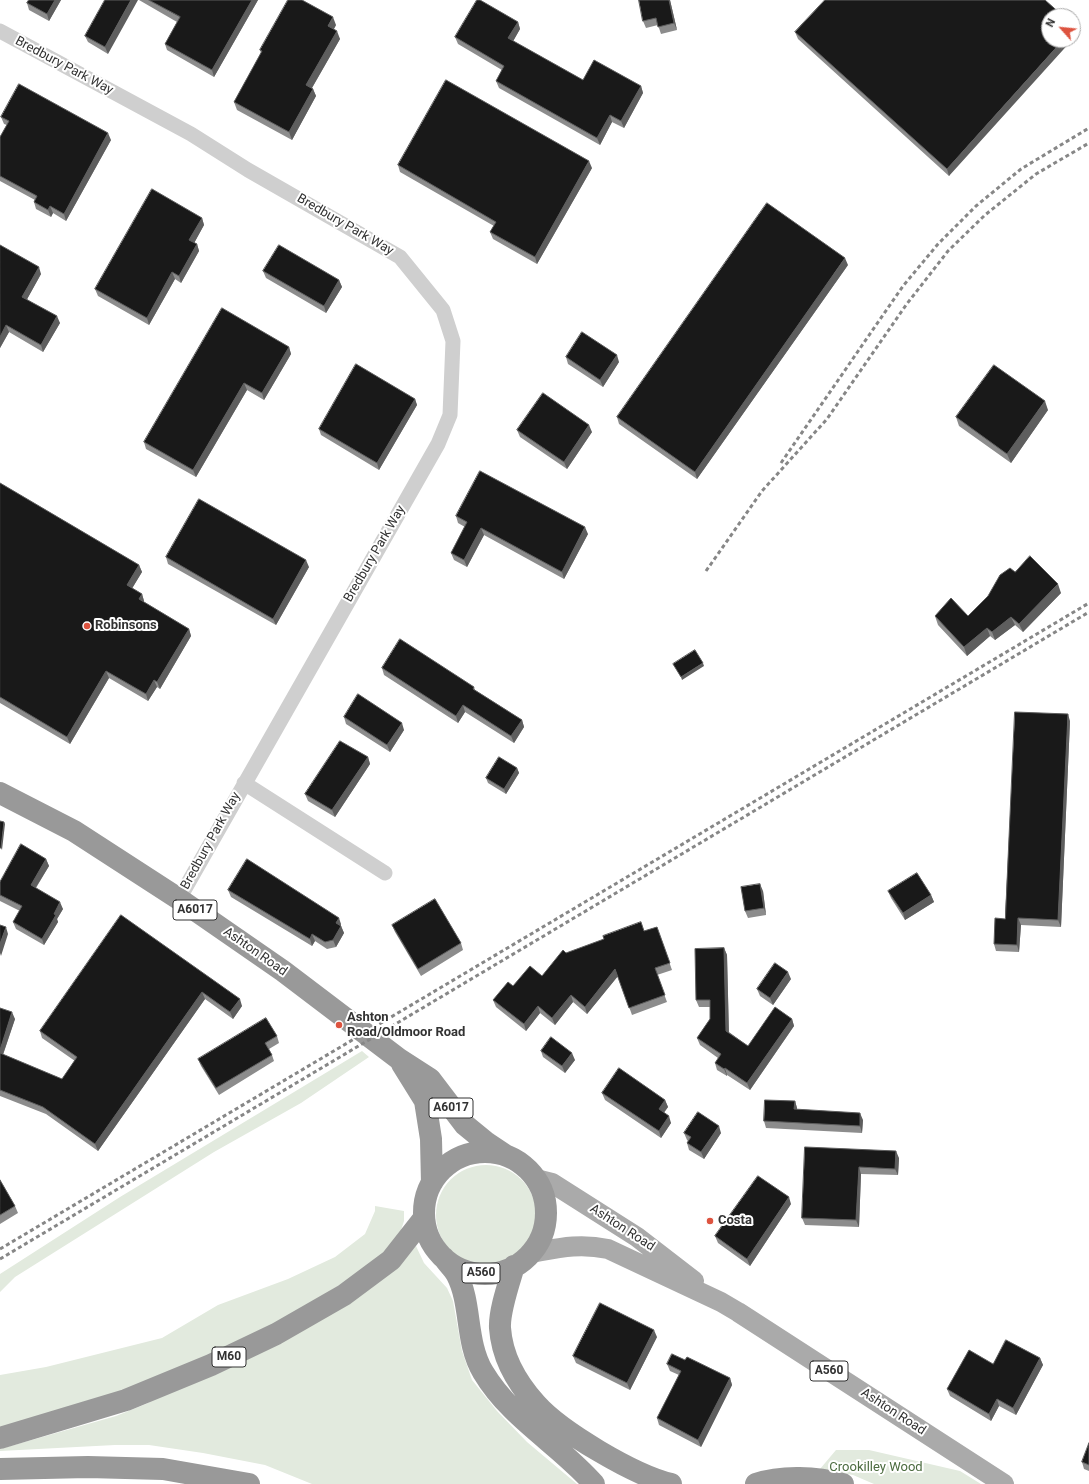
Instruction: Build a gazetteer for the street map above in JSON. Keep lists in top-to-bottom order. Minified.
{"streets":{"highway":["A6017","Ashton Road","A560","M60"],"street":["Bredbury Park Way"]},"crossings":[["Bredbury Park Way","Ashton Road"],["Ashton Road","A560"],["Ashton Road","M60"],["A560","M60"]],"parks":["Crookilley Wood"],"places":["Robinsons","Ashton Road/Oldmoor Road","Costa"],"north":"top left"}
